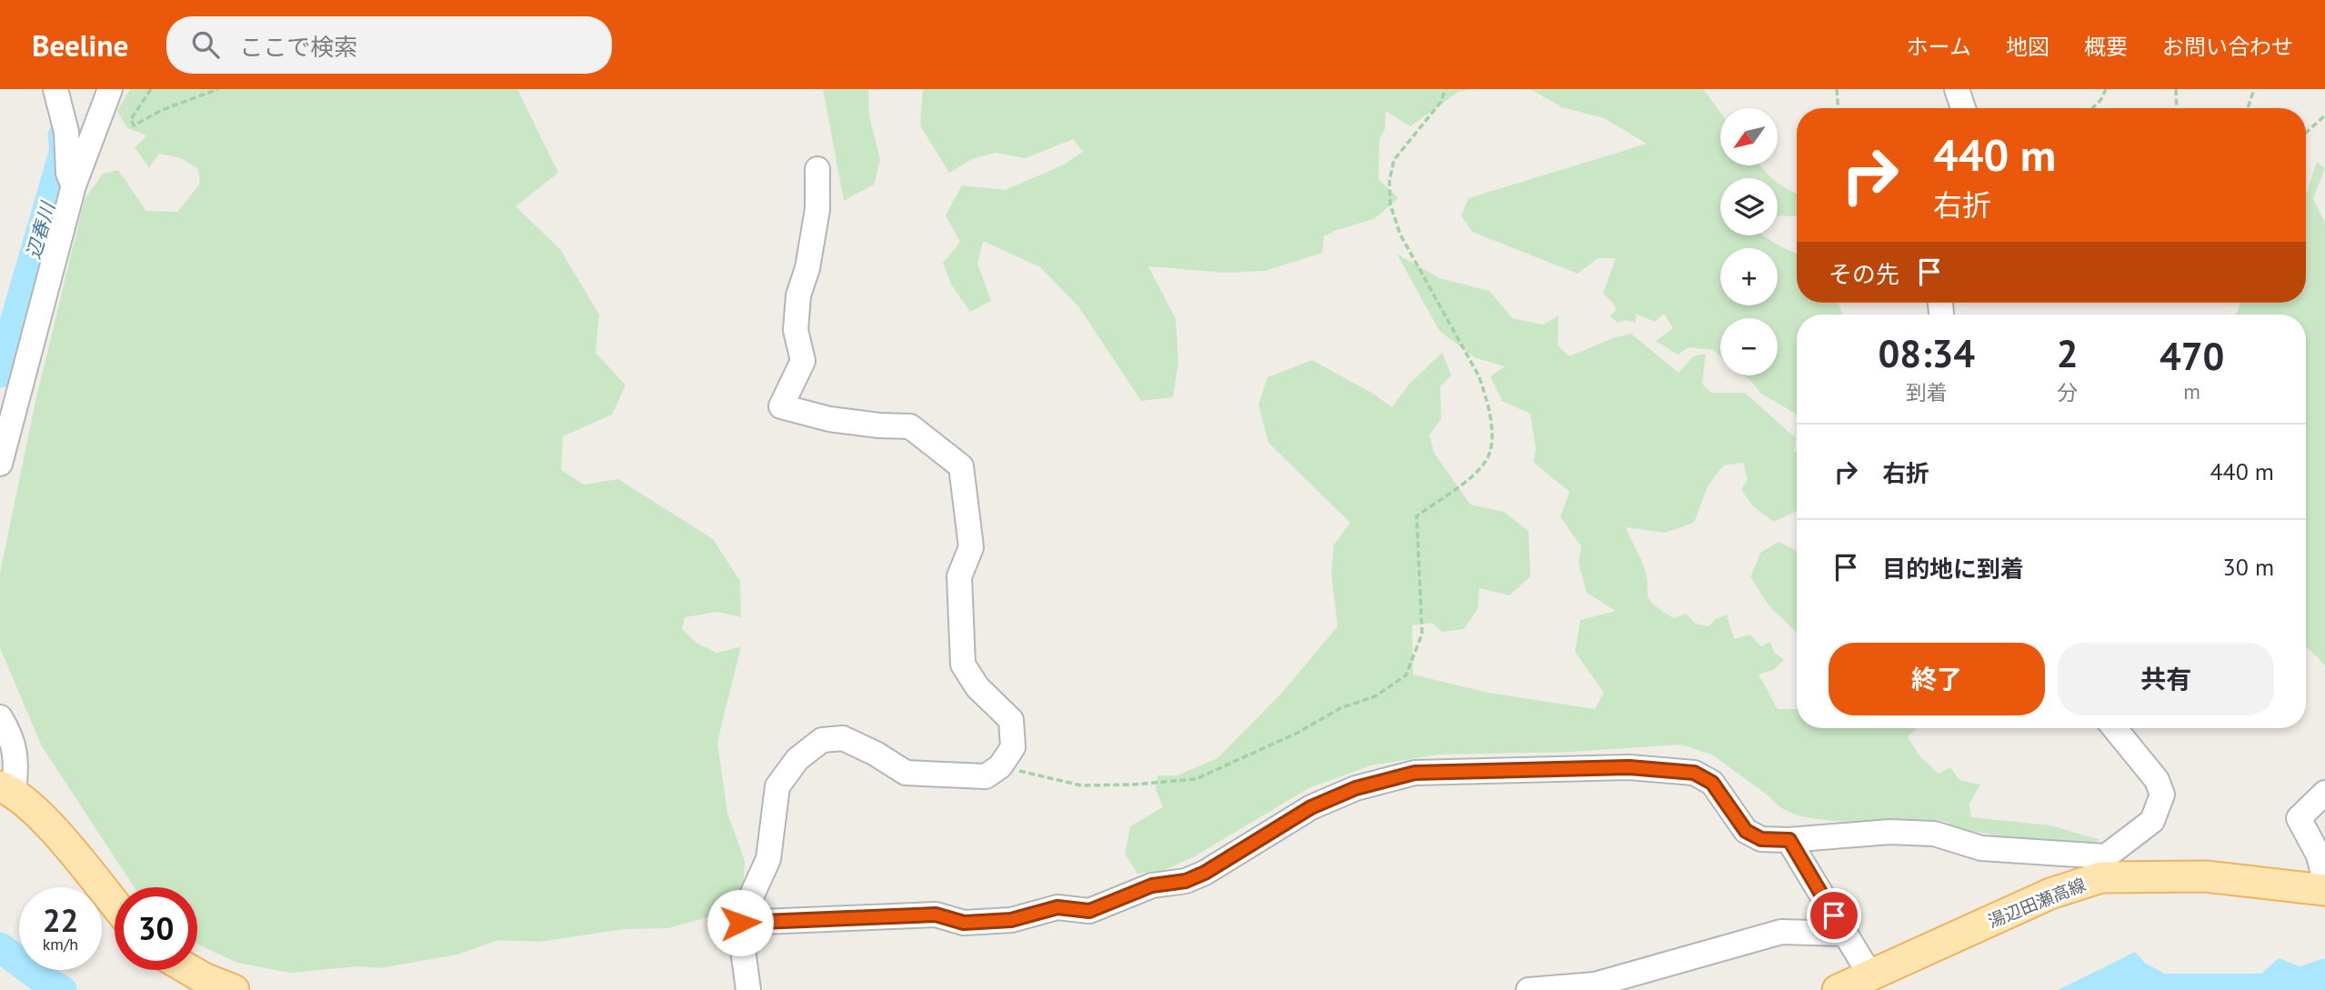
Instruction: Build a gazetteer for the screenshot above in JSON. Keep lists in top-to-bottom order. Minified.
{"streets":{"main road":["湯辺田瀬高線"]},"water":["辺春川"],"north":"bottom left","page":{"header":"Beeline","search":"ここで検索","nav":["ホーム","地図","概要","お問い合わせ"],"map_buttons":["+","−"],"turn":["440 m","右折"],"then":"その先","eta":["08:34","到着","2","分","470","m"],"list":[{"name":"右折","value":"440 m"},{"name":"目的地に到着","value":"30 m"}],"buttons":["終了","共有"],"speed":"22 km/h","limit":"30"}}
